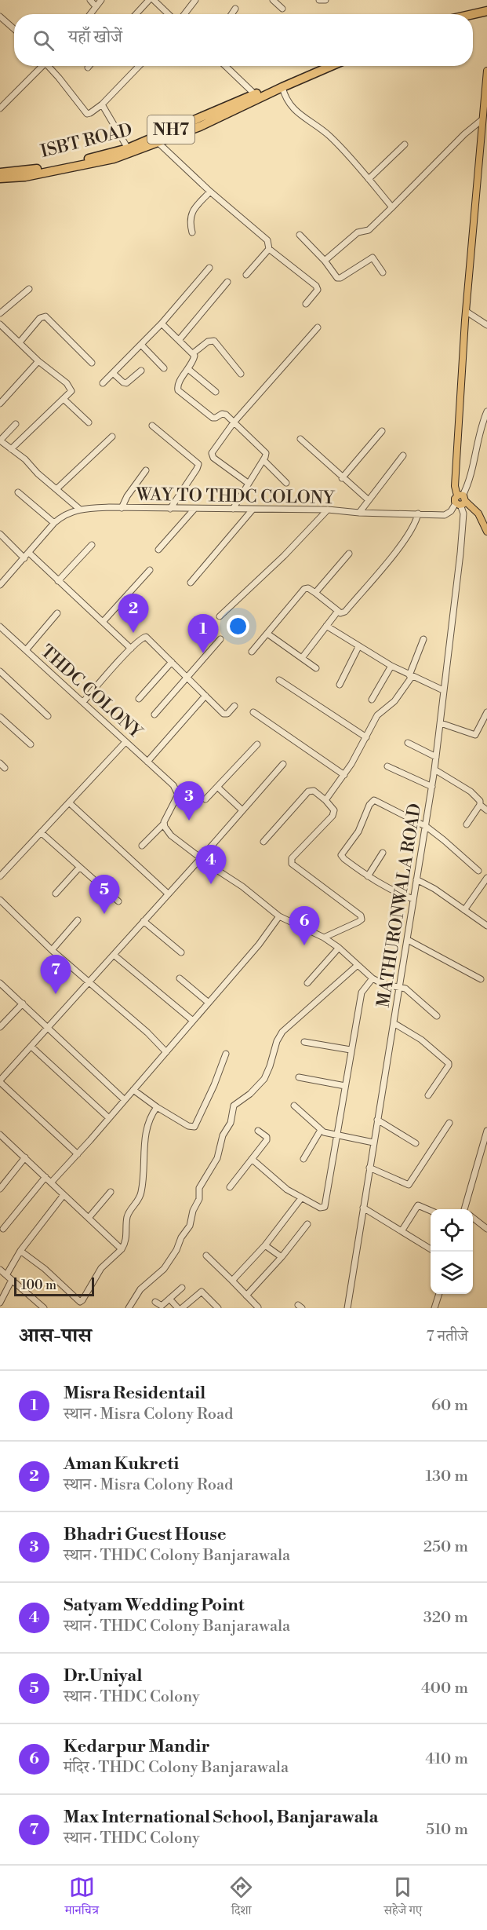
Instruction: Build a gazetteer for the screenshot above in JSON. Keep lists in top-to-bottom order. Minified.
{"streets":{"highway":["NH7","ISBT ROAD"],"street":["WAY TO THDC COLONY","THDC COLONY","MATHURONWALA ROAD"]},"crossings":[["WAY TO THDC COLONY","MATHURONWALA ROAD"]],"scale_bar":"100 m","page":{"search":"यहाँ खोजें","pins":["2","1","3","4","5","6","7"],"scale":"100 m","heading":["आस-पास","7 नतीजे"],"list":[{"mark":"1","name":"Misra Residentail","note":"स्थान · Misra Colony Road","value":"60 m"},{"mark":"2","name":"Aman Kukreti","note":"स्थान · Misra Colony Road","value":"130 m"},{"mark":"3","name":"Bhadri Guest House","note":"स्थान · THDC Colony Banjarawala","value":"250 m"},{"mark":"4","name":"Satyam Wedding Point","note":"स्थान · THDC Colony Banjarawala","value":"320 m"},{"mark":"5","name":"Dr.Uniyal","note":"स्थान · THDC Colony","value":"400 m"},{"mark":"6","name":"Kedarpur Mandir","note":"मंदिर · THDC Colony Banjarawala","value":"410 m"},{"mark":"7","name":"Max International School, Banjarawala","note":"स्थान · THDC Colony","value":"510 m"}],"nav":["मानचित्र","दिशा","सहेजे गए"]}}
